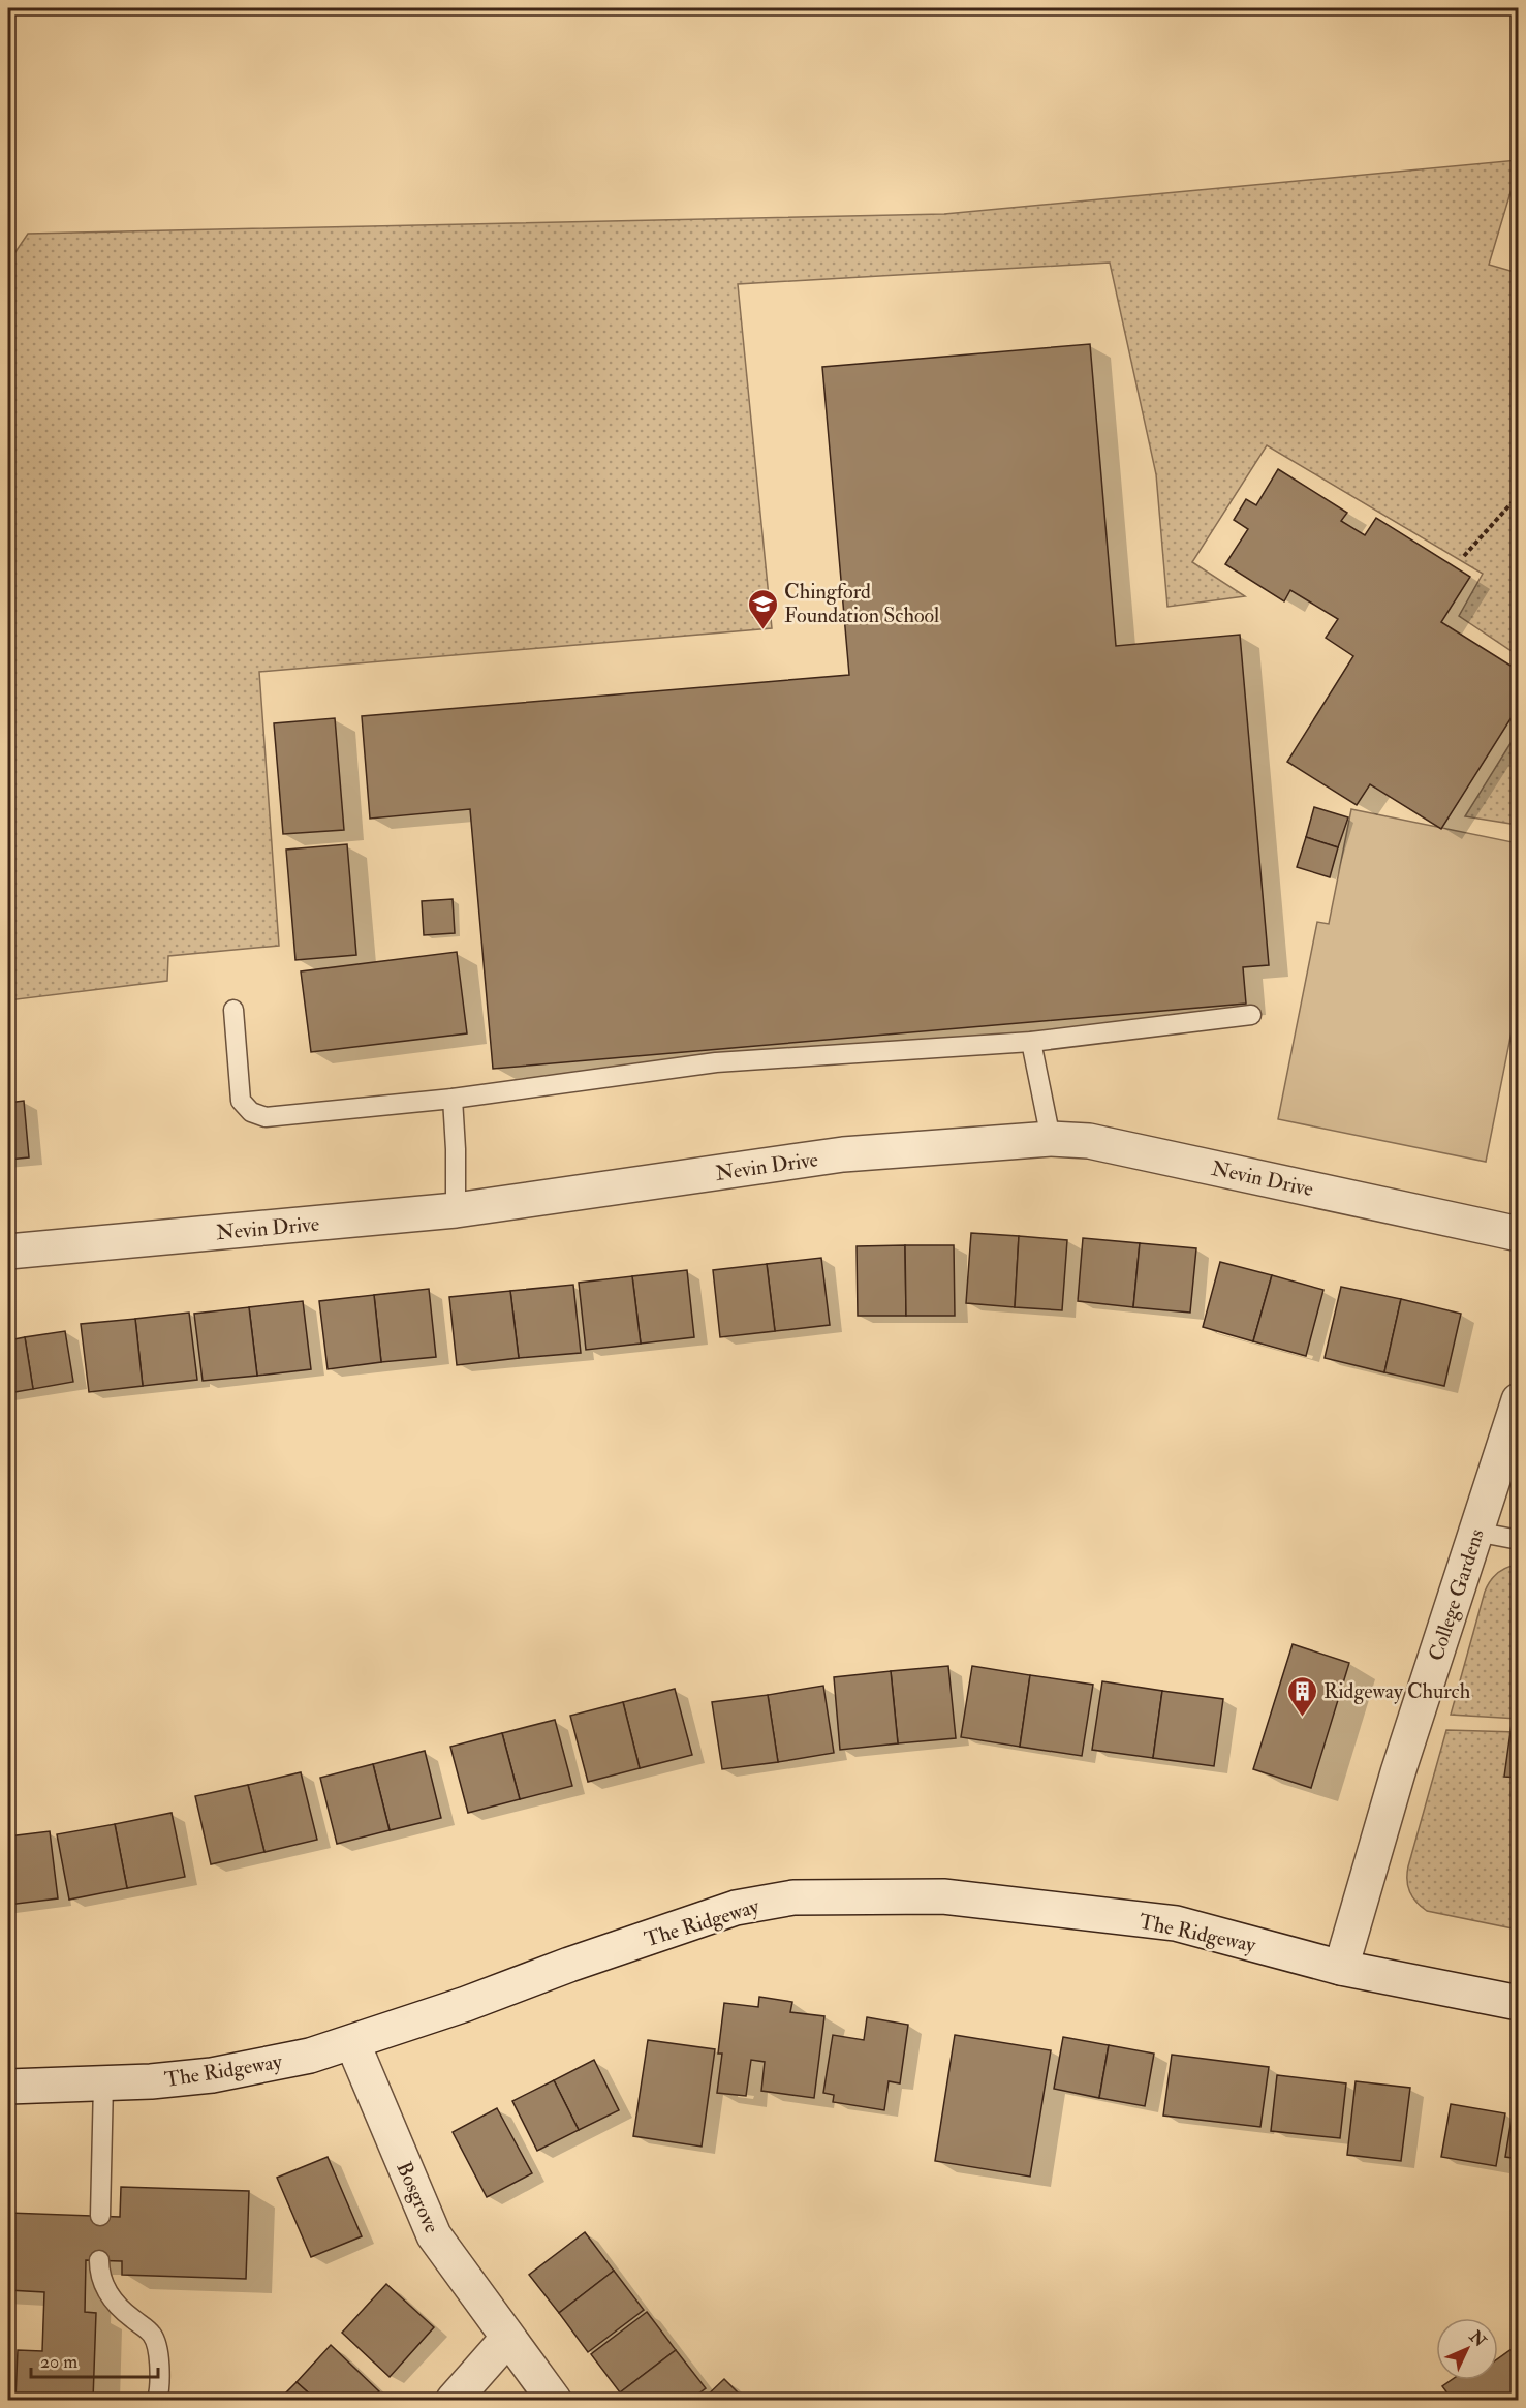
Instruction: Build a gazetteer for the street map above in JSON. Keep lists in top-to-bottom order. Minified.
{"streets":{"street":["Nevin Drive","College Gardens","The Ridgeway","Bosgrove"]},"crossings":[["College Gardens","The Ridgeway"],["The Ridgeway","Bosgrove"]],"places":{"school or university":["Chingford Foundation School"],"building":["Ridgeway Church"]},"scale_bar":"20 m","north":"top right"}
